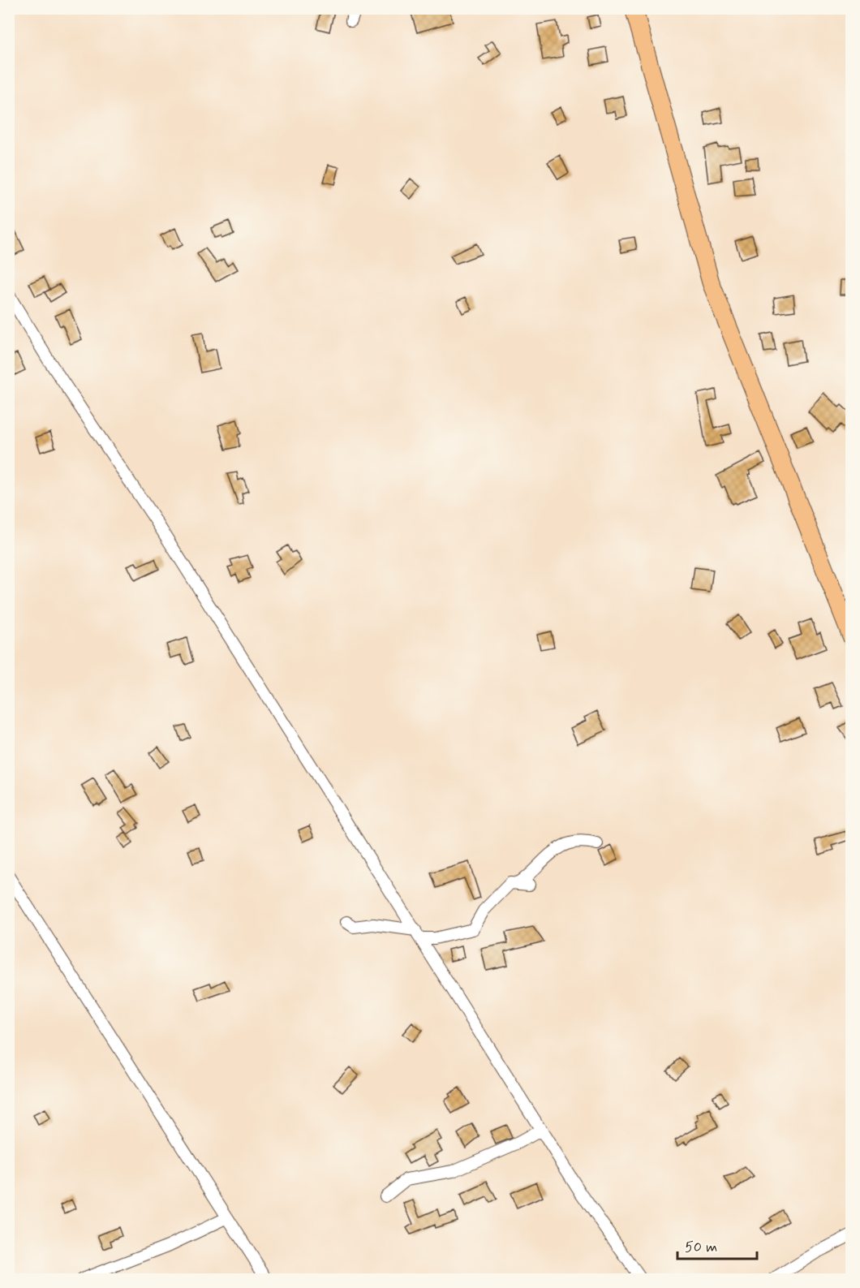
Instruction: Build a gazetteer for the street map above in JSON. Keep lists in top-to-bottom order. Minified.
{"scale_bar":"50 m"}
